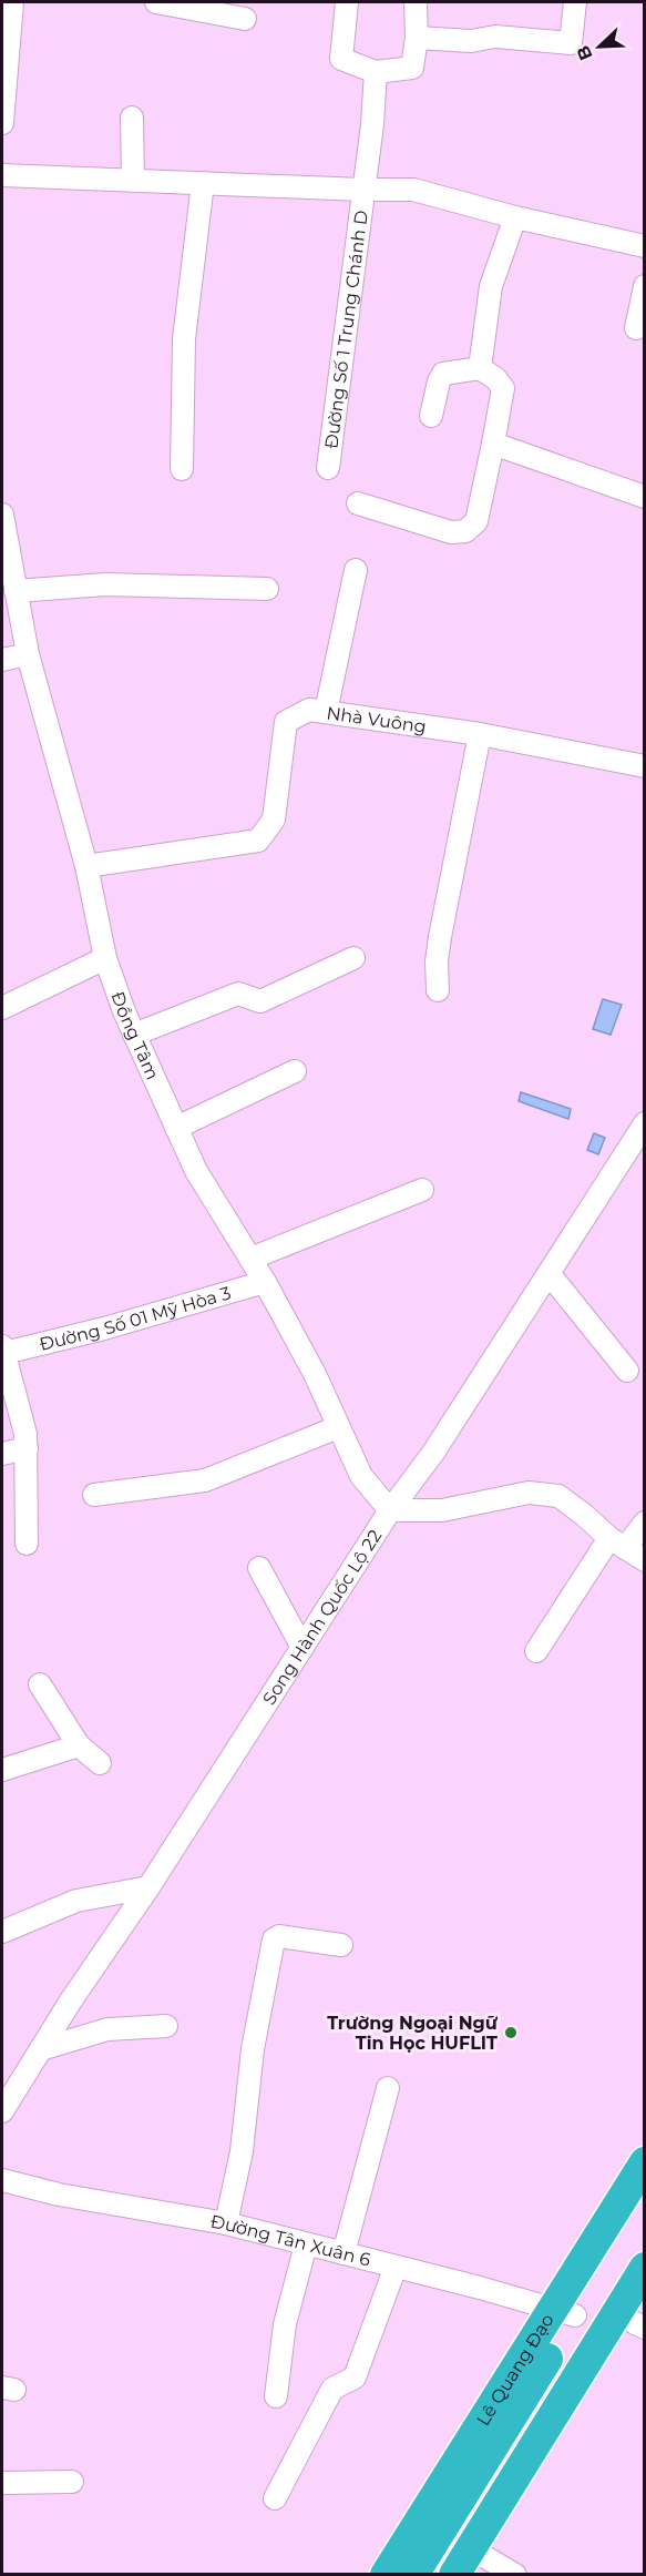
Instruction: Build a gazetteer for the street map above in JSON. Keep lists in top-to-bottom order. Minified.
{"streets":{"highway":["Lê Quang Đạo"],"street":["Đường Số 1 Trung Chánh D","Nhà Vuông","Đồng Tâm","Đường Số 01 Mỹ Hòa 3","Song Hành Quốc Lộ 22","Đường Tân Xuân 6"]},"crossings":[["Nhà Vuông","Đồng Tâm"],["Đồng Tâm","Đường Số 01 Mỹ Hòa 3"],["Đồng Tâm","Song Hành Quốc Lộ 22"],["Đường Tân Xuân 6","Lê Quang Đạo"]],"places":["Trường Ngoại Ngữ Tin Học HUFLIT"],"north":"bottom left"}
